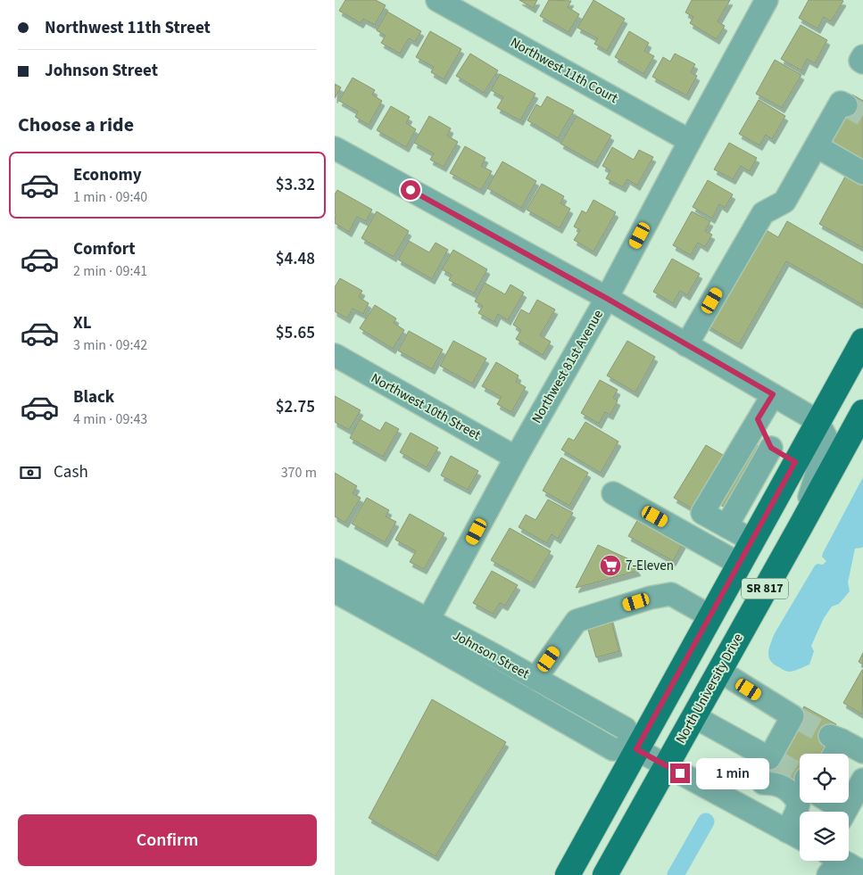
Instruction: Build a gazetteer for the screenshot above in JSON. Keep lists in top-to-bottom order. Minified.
{"streets":{"main road":["SR 817","North University Drive"],"street":["Northwest 11th Court","Northwest 81st Avenue","Northwest 10th Street","Johnson Street"]},"crossings":[["Northwest 11th Court","Northwest 81st Avenue"],["Northwest 81st Avenue","Northwest 10th Street"],["Northwest 81st Avenue","Johnson Street"],["SR 817","Johnson Street"],["SR 817","North University Drive"],["Johnson Street","North University Drive"]],"places":{"supermarket":["7-Eleven"]},"page":{"banner":["Northwest 11th Street","Johnson Street"],"heading":"Choose a ride","list":[{"name":"Economy","note":"1 min · 09:40","value":"$3.32"},{"name":"Comfort","note":"2 min · 09:41","value":"$4.48"},{"name":"XL","note":"3 min · 09:42","value":"$5.65"},{"name":"Black","note":"4 min · 09:43","value":"$2.75"}],"pay":["Cash","370 m"],"bubble":"1 min","buttons":"Confirm"}}
